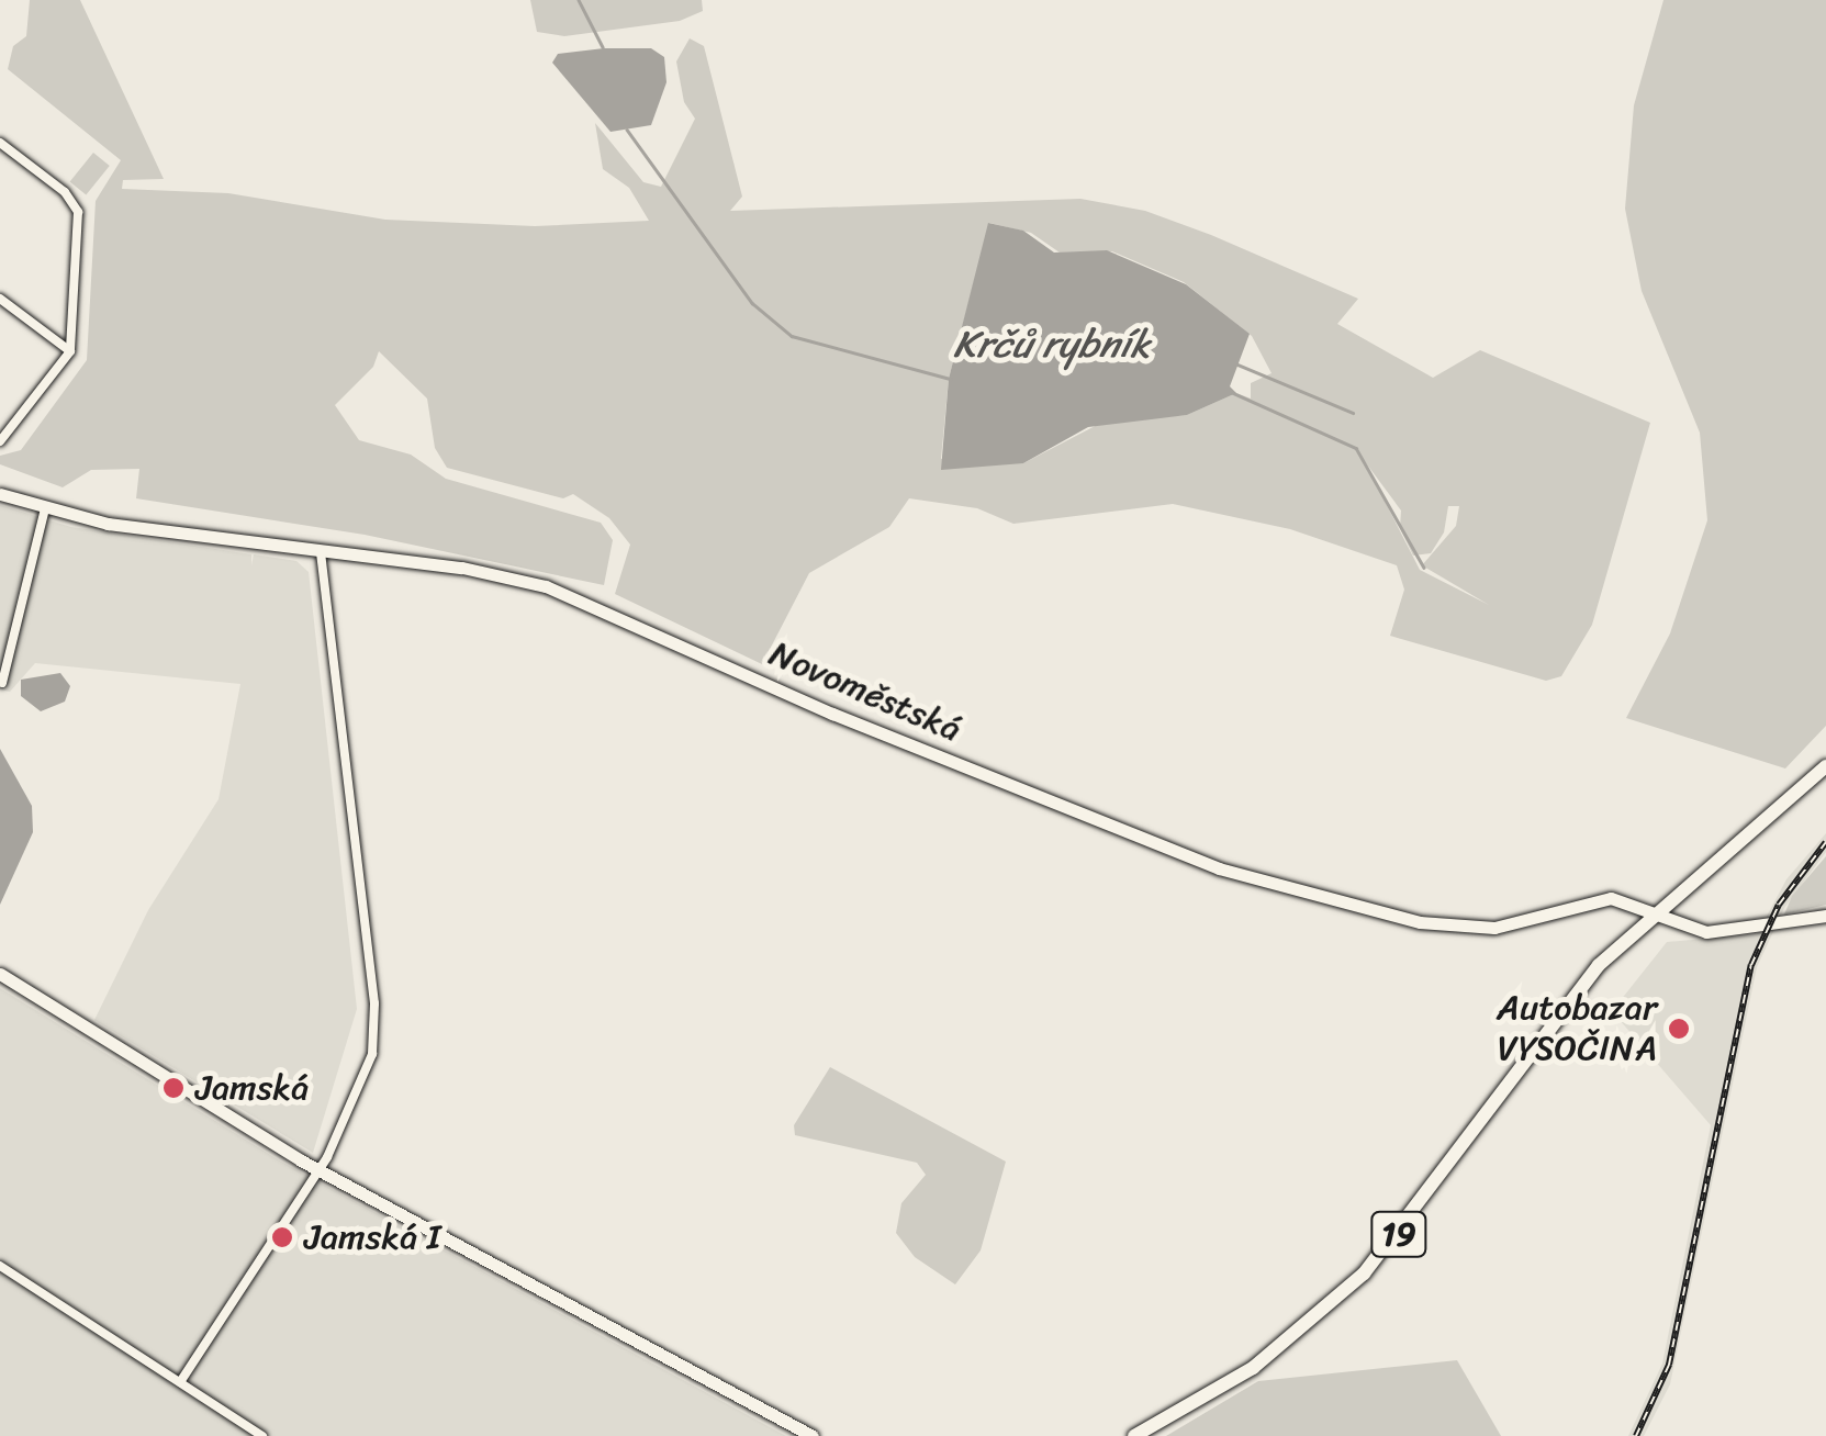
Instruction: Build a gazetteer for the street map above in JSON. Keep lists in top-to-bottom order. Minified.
{"streets":{"main road":["19"],"street":["Novoměstská"]},"crossings":[["Novoměstská","19"]],"water":["Krčů rybník"],"places":["Autobazar VYSOČINA","Jamská","Jamská I"]}
